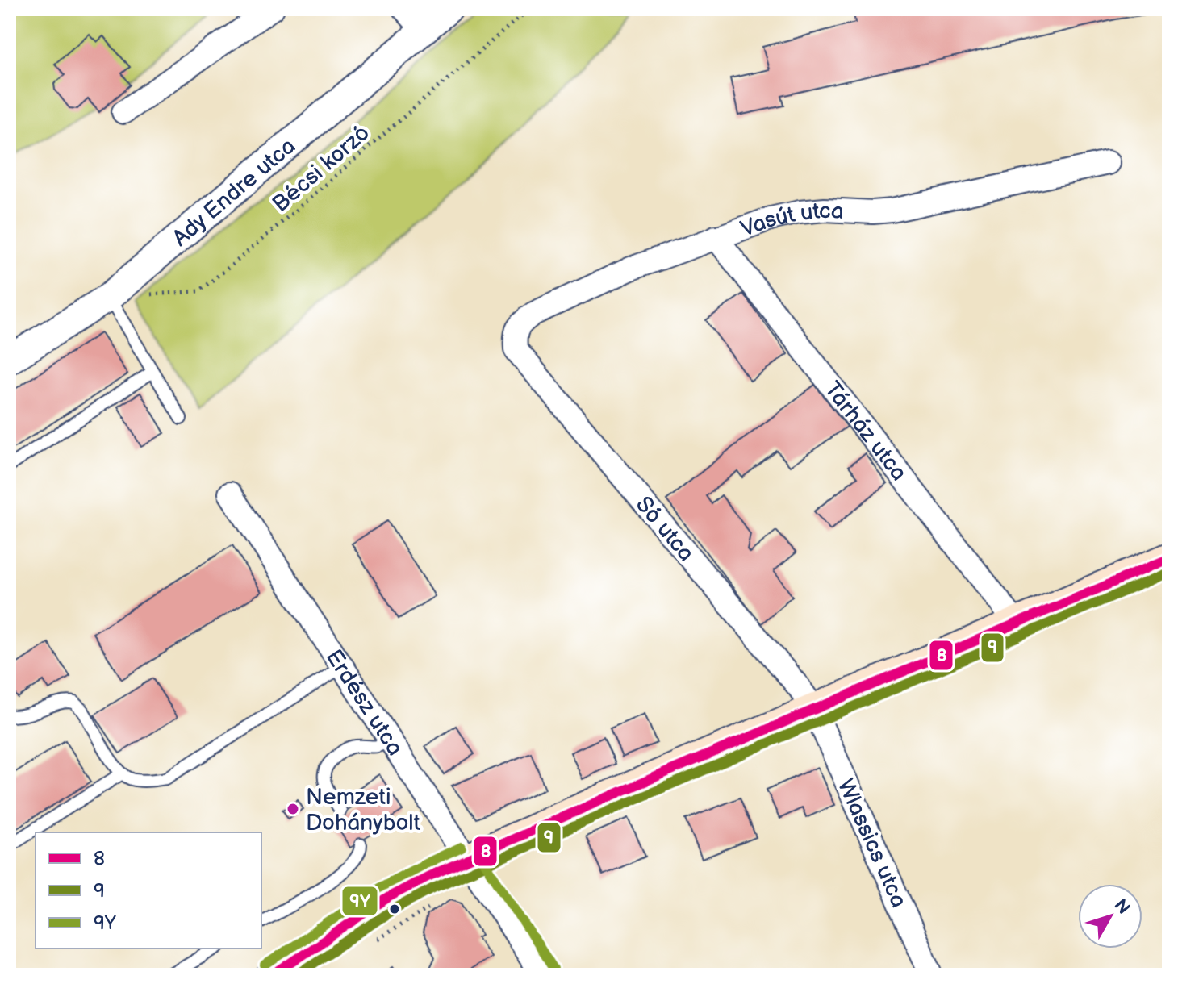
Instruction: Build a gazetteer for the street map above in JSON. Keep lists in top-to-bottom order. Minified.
{"streets":{"street":["Ady Endre utca","Vasút utca","Tárház utca","Só utca","Erdész utca","Wlassics utca"],"path":["Bécsi korzó"]},"crossings":[["Vasút utca","Tárház utca"],["Vasút utca","Só utca"],["Só utca","Wlassics utca"]],"places":["Nemzeti Dohánybolt"],"lines":["transit line 8","transit line 9","transit line 9Y"],"legend":["8","9","9Y"],"north":"top right"}
